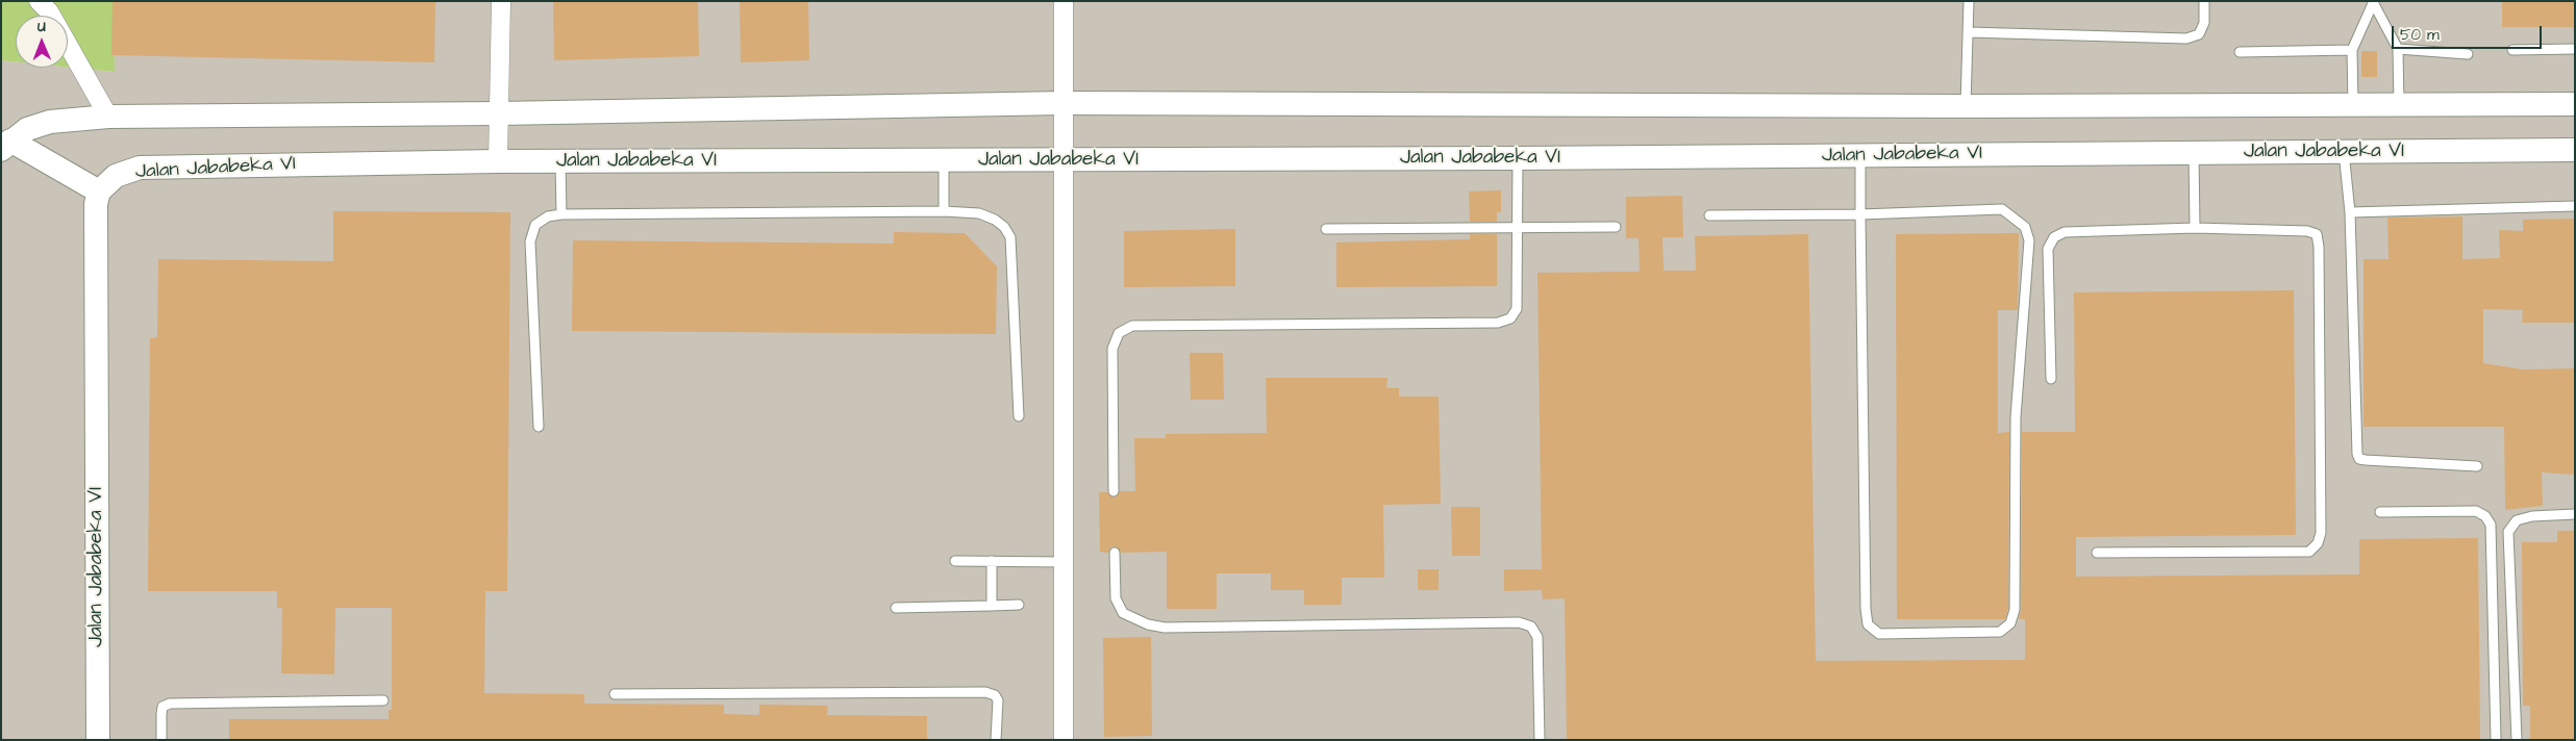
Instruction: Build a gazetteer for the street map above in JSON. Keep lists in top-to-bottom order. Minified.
{"streets":{"street":["Jalan Jababeka VI"]},"scale_bar":"50 m","north":"top"}
